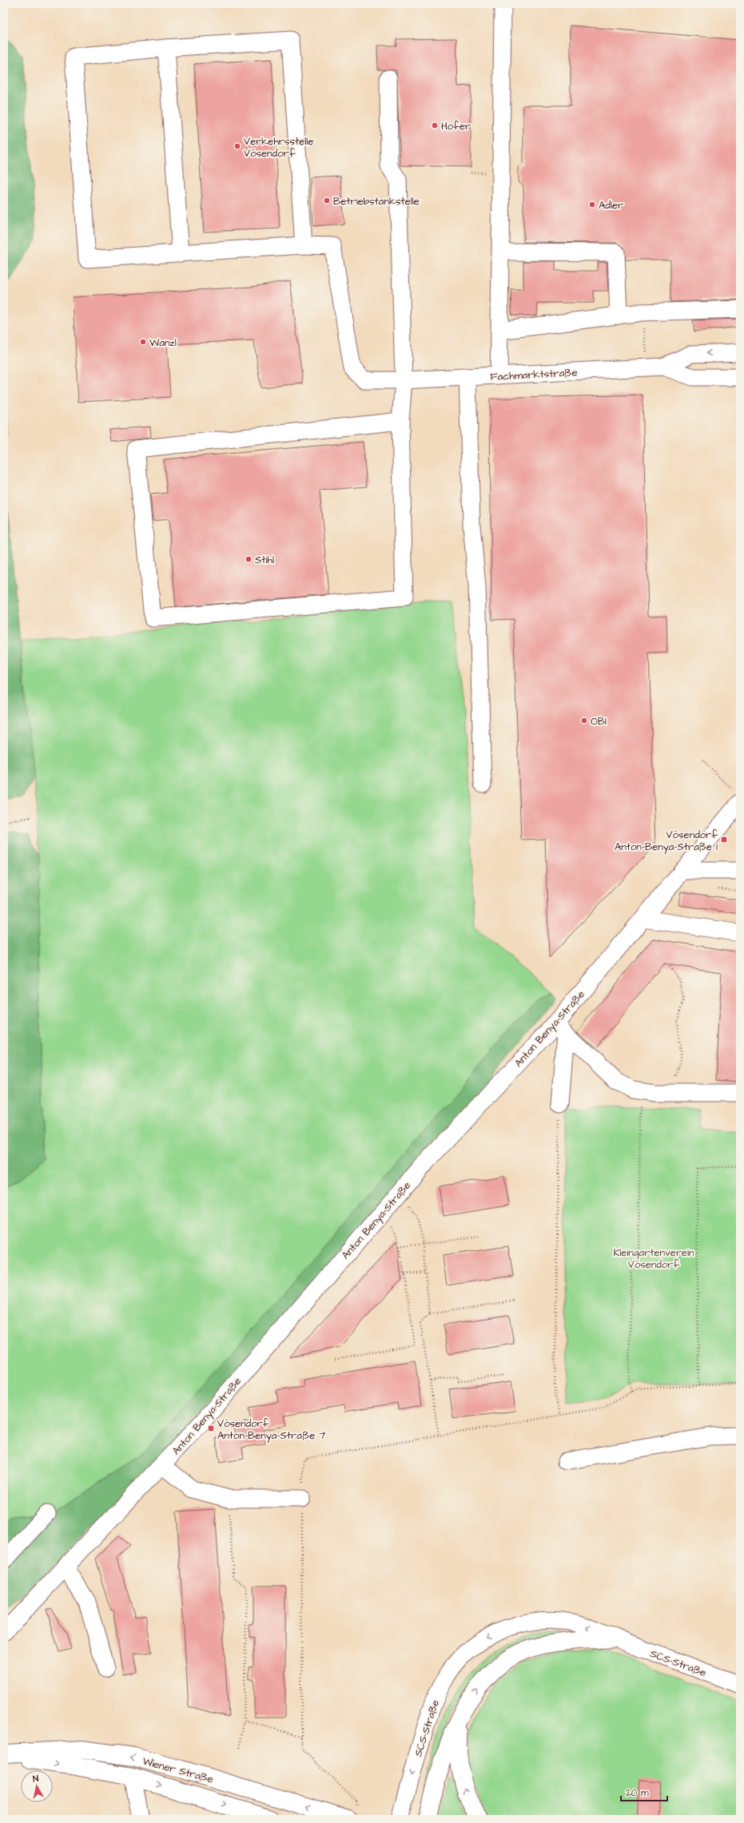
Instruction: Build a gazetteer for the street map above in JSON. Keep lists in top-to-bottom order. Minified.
{"streets":{"main road":["Wiener Straße"],"street":["Fachmarktstraße","Anton Benya-Straße","SCS-Straße"]},"parks":["Kleingartenverein Vösendorf"],"places":{"other":["Hofer","Verkehrsstelle Vösendorf","Betriebstankstelle","Adler","Wanzl","Stihl","OBI"],"transit":["Vösendorf Anton-Benya-Straße 1","Vösendorf Anton-Benya-Straße 7"]},"scale_bar":"20 m","north":"top"}
